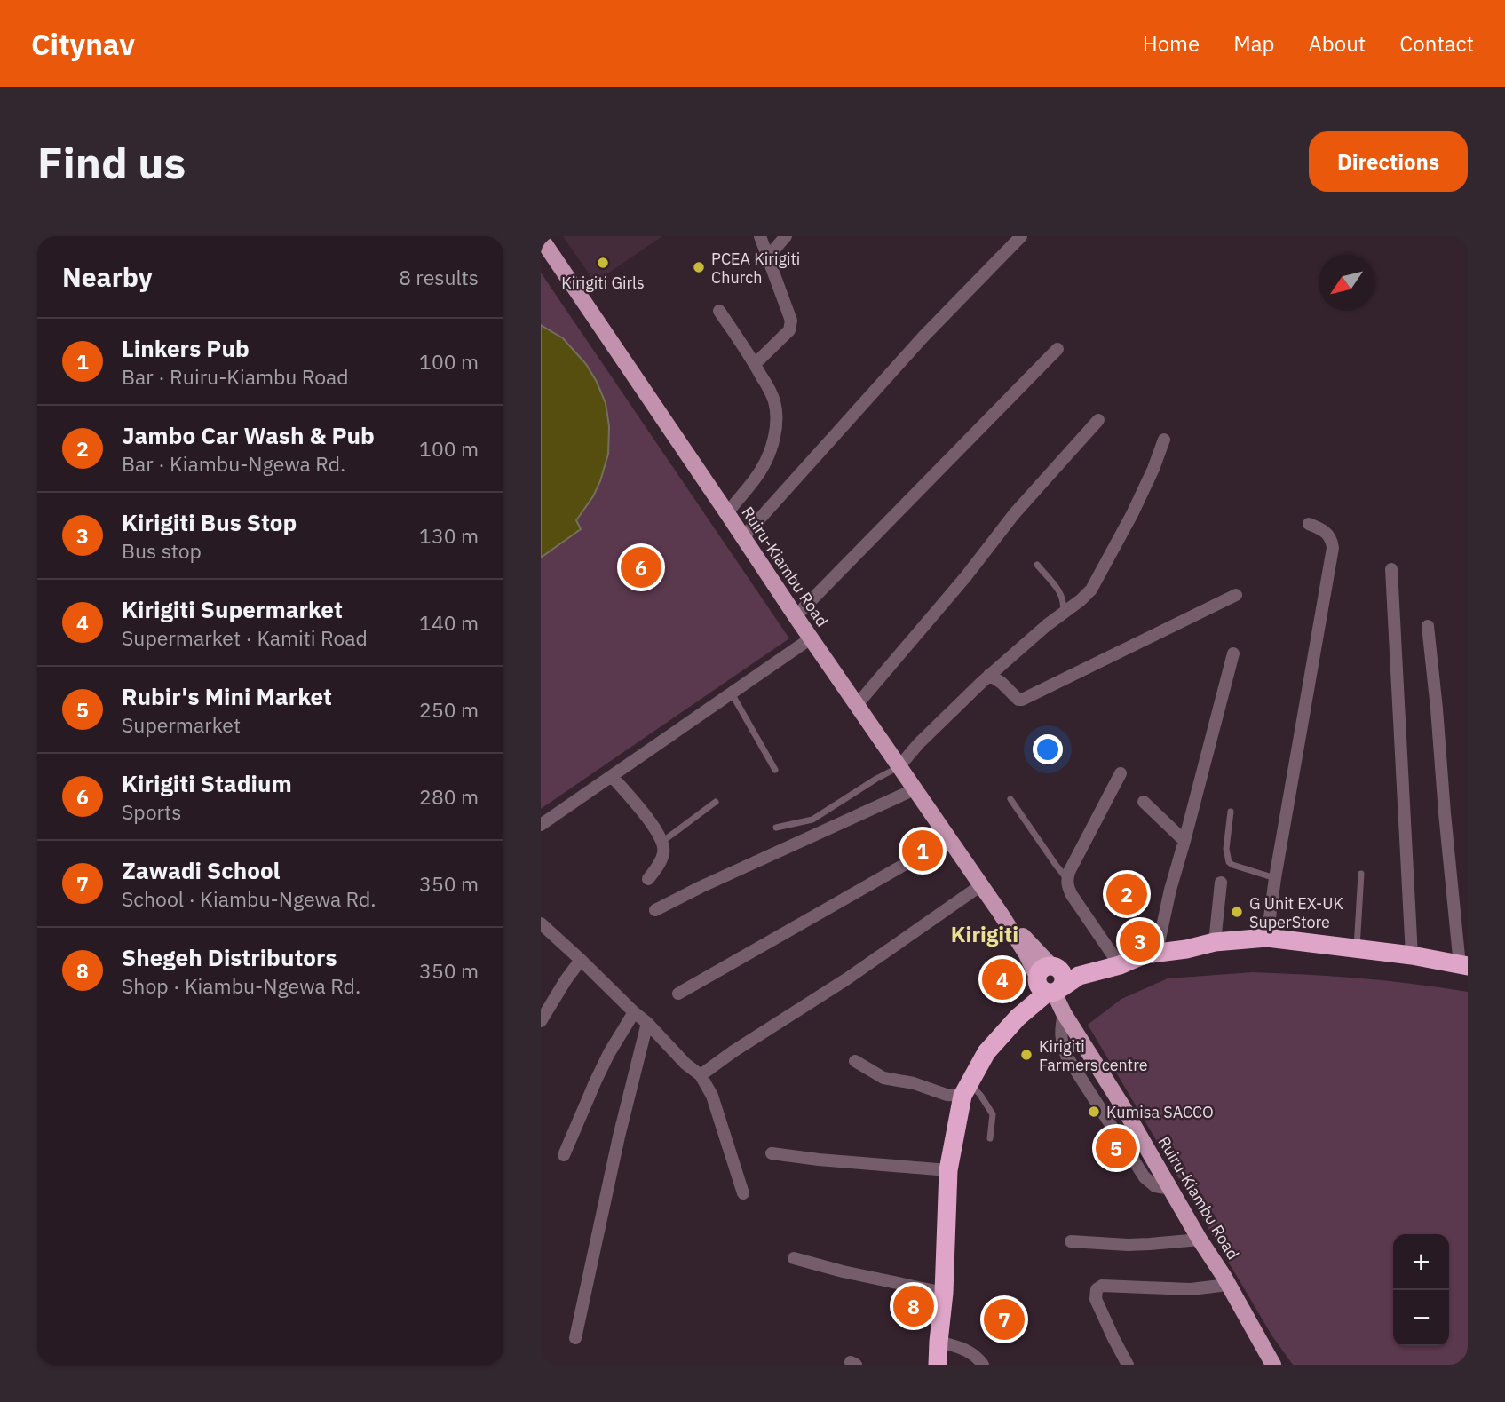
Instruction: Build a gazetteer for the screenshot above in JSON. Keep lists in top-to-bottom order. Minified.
{"streets":{"main road":["Ruiru-Kiambu Road"]},"districts":["Kirigiti"],"places":["Kirigiti Girls","PCEA Kirigiti Church","G Unit EX-UK SuperStore","Kirigiti Farmers centre","Kumisa SACCO"],"north":"bottom left","page":{"header":"Citynav","nav":["Home","Map","About","Contact"],"buttons":"Directions","title":"Find us","heading":["Nearby","8 results"],"list":[{"mark":"1","name":"Linkers Pub","note":"Bar · Ruiru-Kiambu Road","value":"100 m"},{"mark":"2","name":"Jambo Car Wash & Pub","note":"Bar · Kiambu-Ngewa Rd.","value":"100 m"},{"mark":"3","name":"Kirigiti Bus Stop","note":"Bus stop","value":"130 m"},{"mark":"4","name":"Kirigiti Supermarket","note":"Supermarket · Kamiti Road","value":"140 m"},{"mark":"5","name":"Rubir's Mini Market","note":"Supermarket","value":"250 m"},{"mark":"6","name":"Kirigiti Stadium","note":"Sports","value":"280 m"},{"mark":"7","name":"Zawadi School","note":"School · Kiambu-Ngewa Rd.","value":"350 m"},{"mark":"8","name":"Shegeh Distributors","note":"Shop · Kiambu-Ngewa Rd.","value":"350 m"}],"pins":["6","1","2","3","4","5","8","7"],"map_buttons":["+","−"]}}
